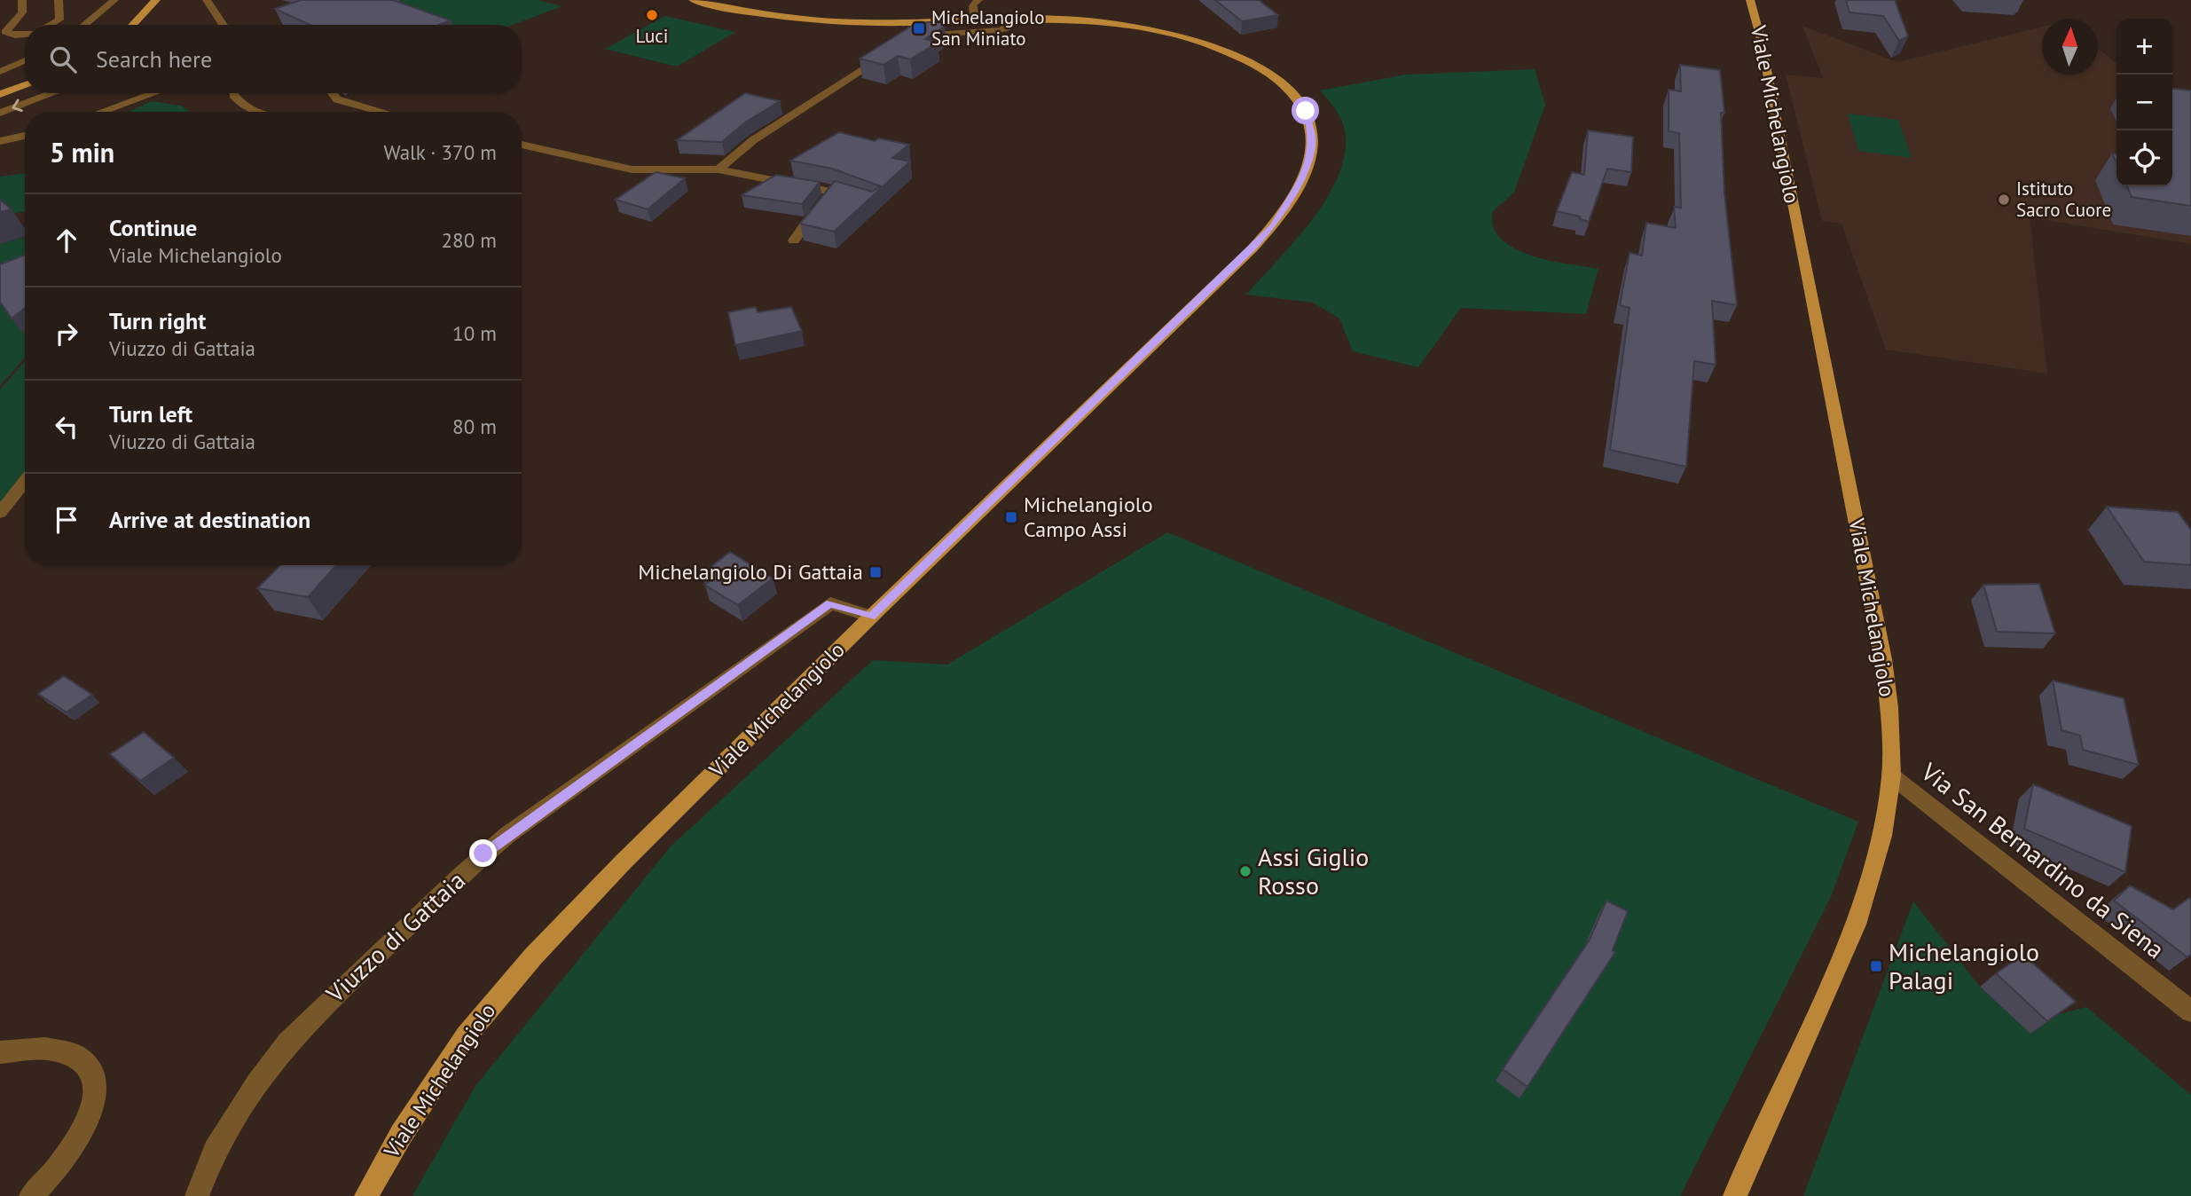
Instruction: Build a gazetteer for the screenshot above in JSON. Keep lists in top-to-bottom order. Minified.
{"streets":{"main road":["Viale Michelangiolo"],"street":["Via San Bernardino da Siena","Viuzzo di Gattaia"]},"crossings":[["Viale Michelangiolo","Via San Bernardino da Siena"],["Viale Michelangiolo","Viuzzo di Gattaia"]],"places":{"other":["Luci","Istituto Sacro Cuore","Assi Giglio Rosso"],"transit":["Michelangiolo San Miniato","Michelangiolo Campo Assi","Michelangiolo Di Gattaia","Michelangiolo Palagi"]},"north":"top","page":{"map_buttons":["+","−"],"search":"Search here","heading":["5 min","Walk · 370 m"],"list":[["Continue","Viale Michelangiolo","280 m"],["Turn right","Viuzzo di Gattaia","10 m"],["Turn left","Viuzzo di Gattaia","80 m"],"Arrive at destination"]}}
